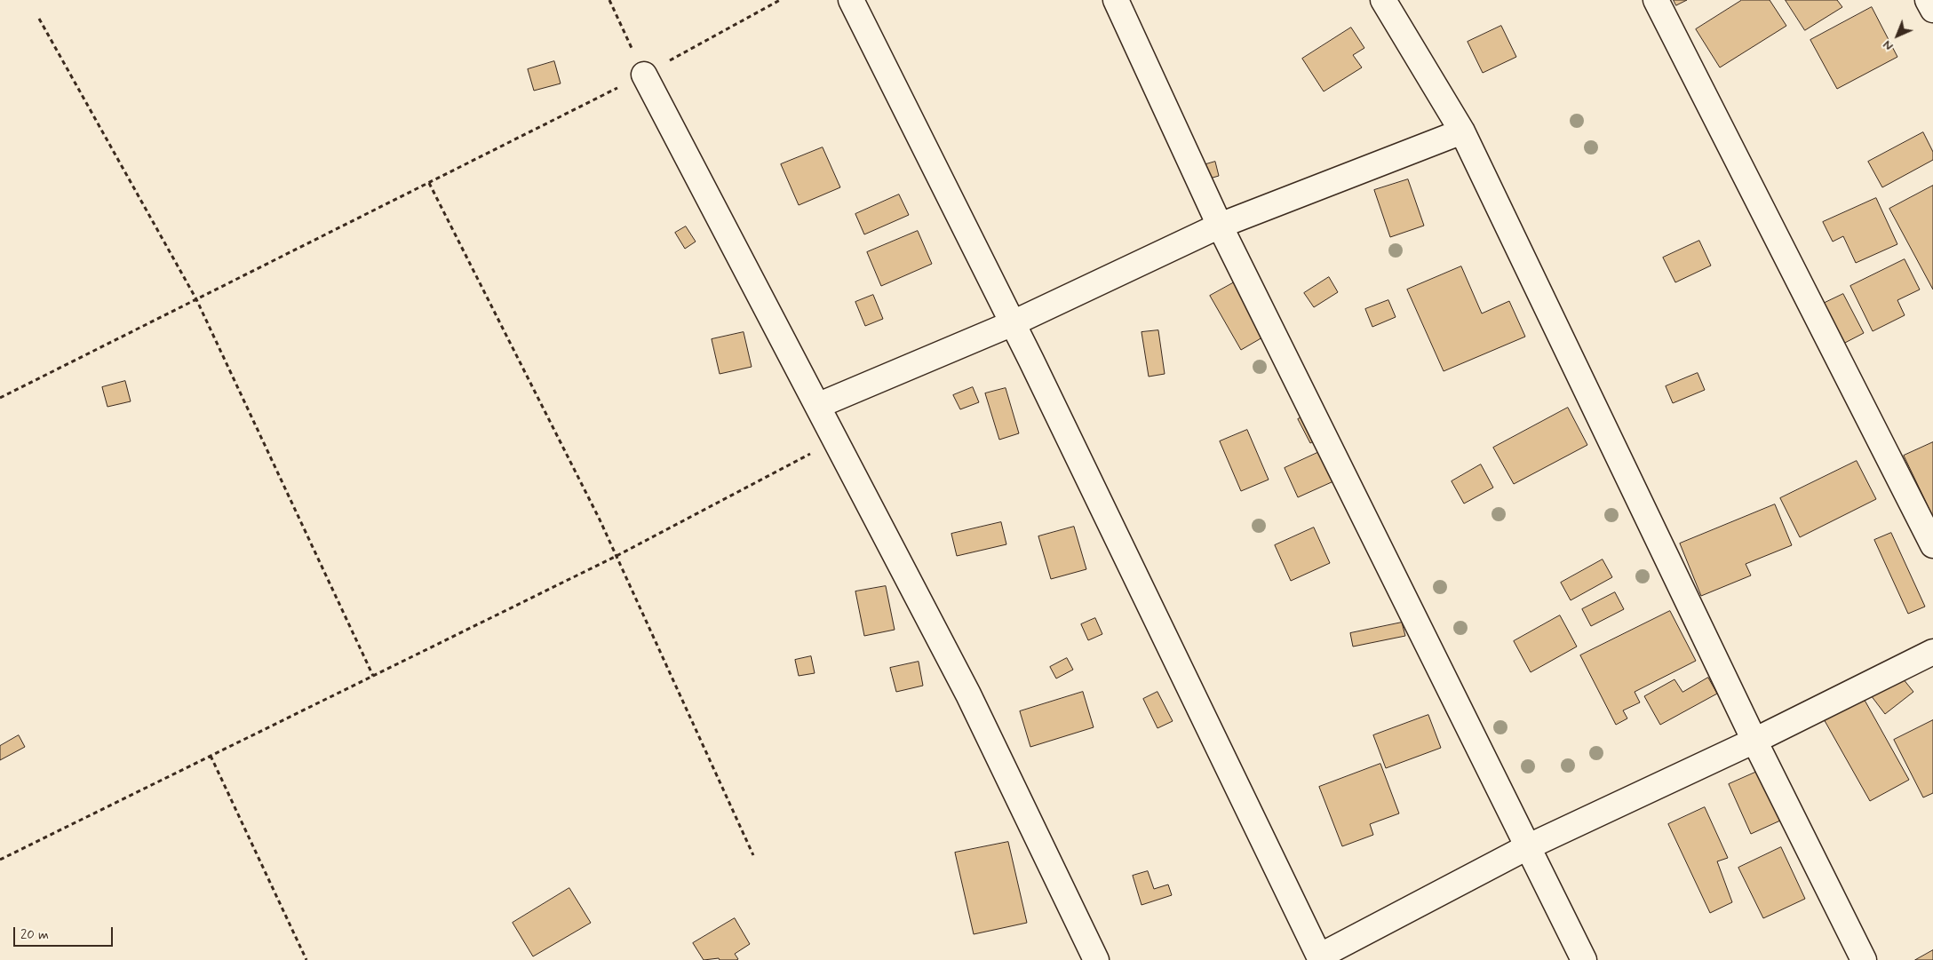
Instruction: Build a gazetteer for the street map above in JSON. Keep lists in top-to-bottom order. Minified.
{"scale_bar":"20 m","north":"bottom left"}
